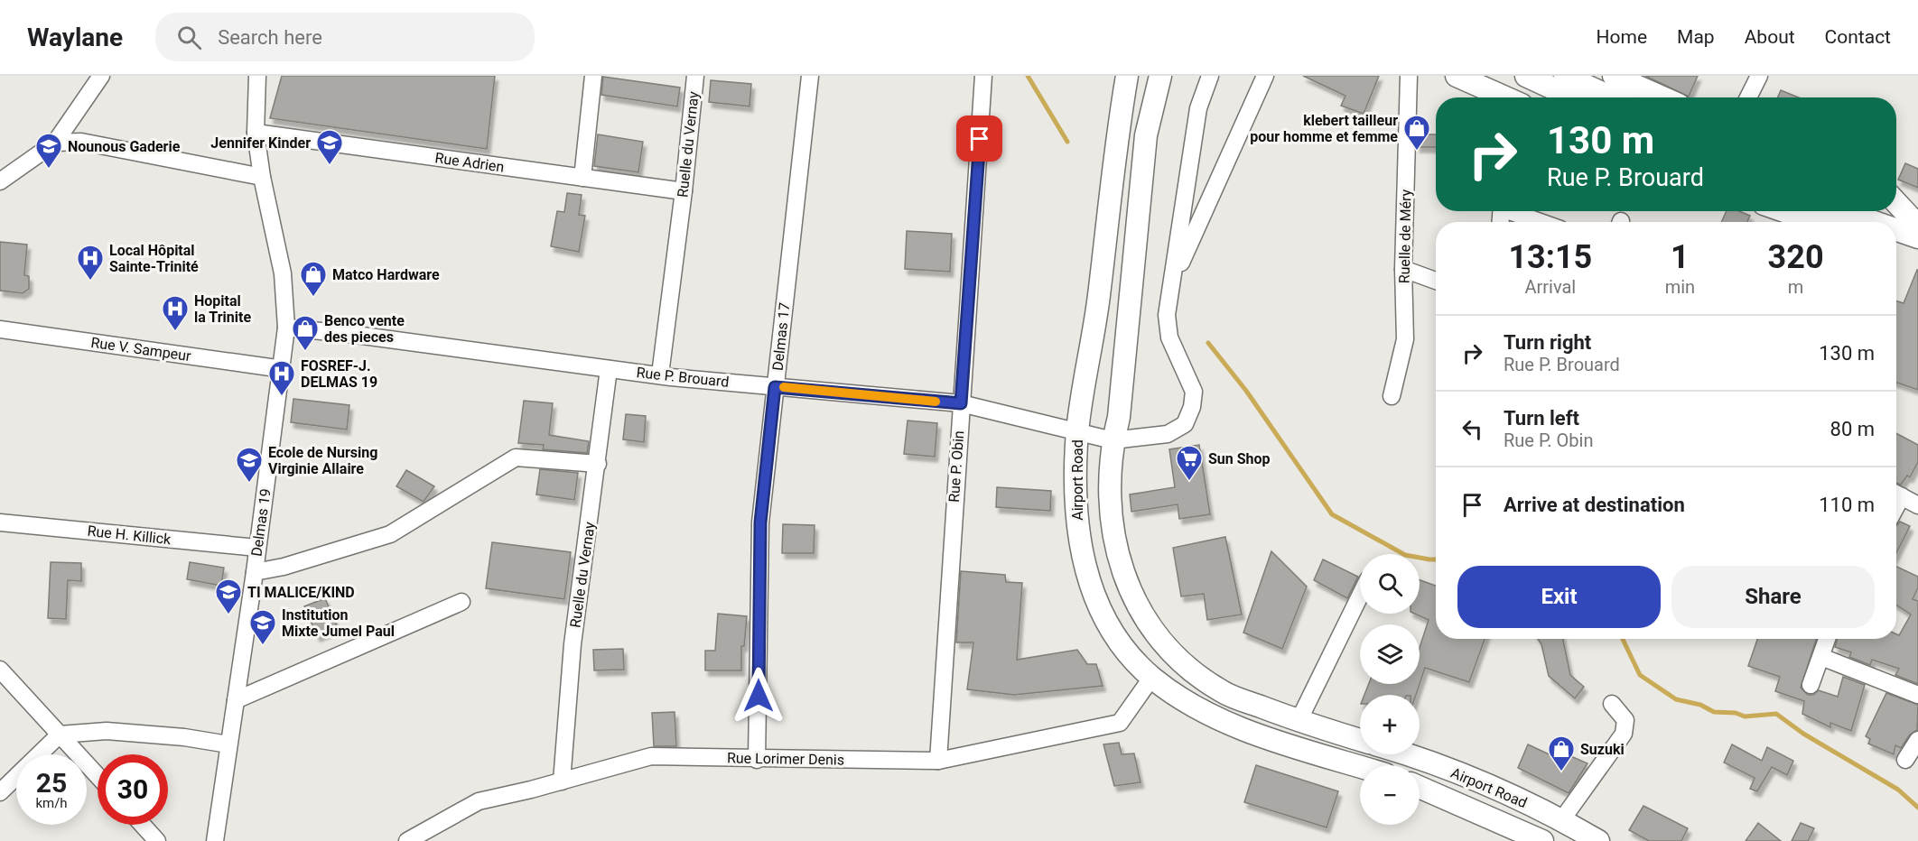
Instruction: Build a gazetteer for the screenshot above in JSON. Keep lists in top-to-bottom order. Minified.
{"streets":{"main road":["Airport Road"],"street":["Ruelle du Vernay","Rue Adrien","Ruelle de Méry","Delmas 17","Rue V. Sampeur","Rue P. Brouard","Rue P. Obin","Delmas 19","Rue H. Killick","Rue Lorimer Denis"]},"crossings":[["Ruelle du Vernay","Rue Adrien"],["Ruelle du Vernay","Rue P. Brouard"],["Ruelle du Vernay","Rue Lorimer Denis"],["Rue Adrien","Delmas 19"],["Delmas 17","Rue P. Brouard"],["Delmas 17","Rue Lorimer Denis"],["Rue V. Sampeur","Delmas 19"],["Rue P. Brouard","Rue P. Obin"],["Rue P. Brouard","Airport Road"],["Rue P. Brouard","Delmas 19"],["Rue P. Obin","Rue Lorimer Denis"],["Airport Road","Rue Lorimer Denis"],["Delmas 19","Rue H. Killick"]],"places":{"shop":["klebert tailleur pour homme et femme","Matco Hardware","Benco vente des pieces","Suzuki"],"school or university":["Jennifer Kinder","Nounous Gaderie","Ecole de Nursing Virginie Allaire","TI MALICE/KIND","Institution Mixte Jumel Paul"],"hospital":["Local Hôpital Sainte-Trinité","Hopital la Trinite","FOSREF-J. DELMAS 19"],"supermarket":["Sun Shop"]},"page":{"header":"Waylane","search":"Search here","nav":["Home","Map","About","Contact"],"turn":["130 m","Rue P. Brouard"],"eta":["13:15","Arrival","1","min","320","m"],"list":[{"name":"Turn right","note":"Rue P. Brouard","value":"130 m"},{"name":"Turn left","note":"Rue P. Obin","value":"80 m"},{"name":"Arrive at destination","value":"110 m"}],"map_buttons":["+","−"],"buttons":["Exit","Share"],"speed":"25 km/h","limit":"30"}}
